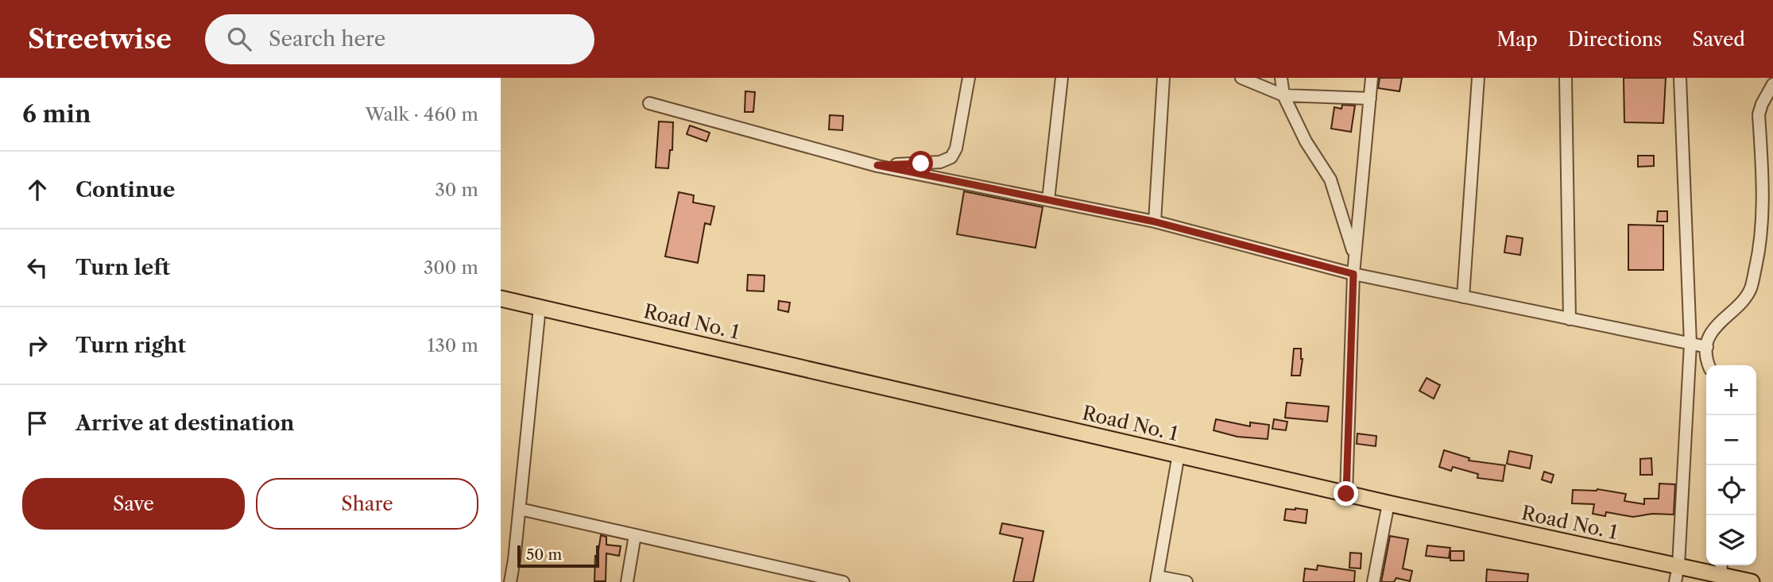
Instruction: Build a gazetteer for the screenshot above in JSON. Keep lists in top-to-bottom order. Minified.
{"streets":{"highway":["Road No. 1"]},"scale_bar":"50 m","page":{"header":"Streetwise","search":"Search here","nav":["Map","Directions","Saved"],"heading":["6 min","Walk · 460 m"],"list":[["Continue","30 m"],["Turn left","300 m"],["Turn right","130 m"],"Arrive at destination"],"map_buttons":["+","−"],"buttons":["Save","Share"],"scale":"50 m"}}
